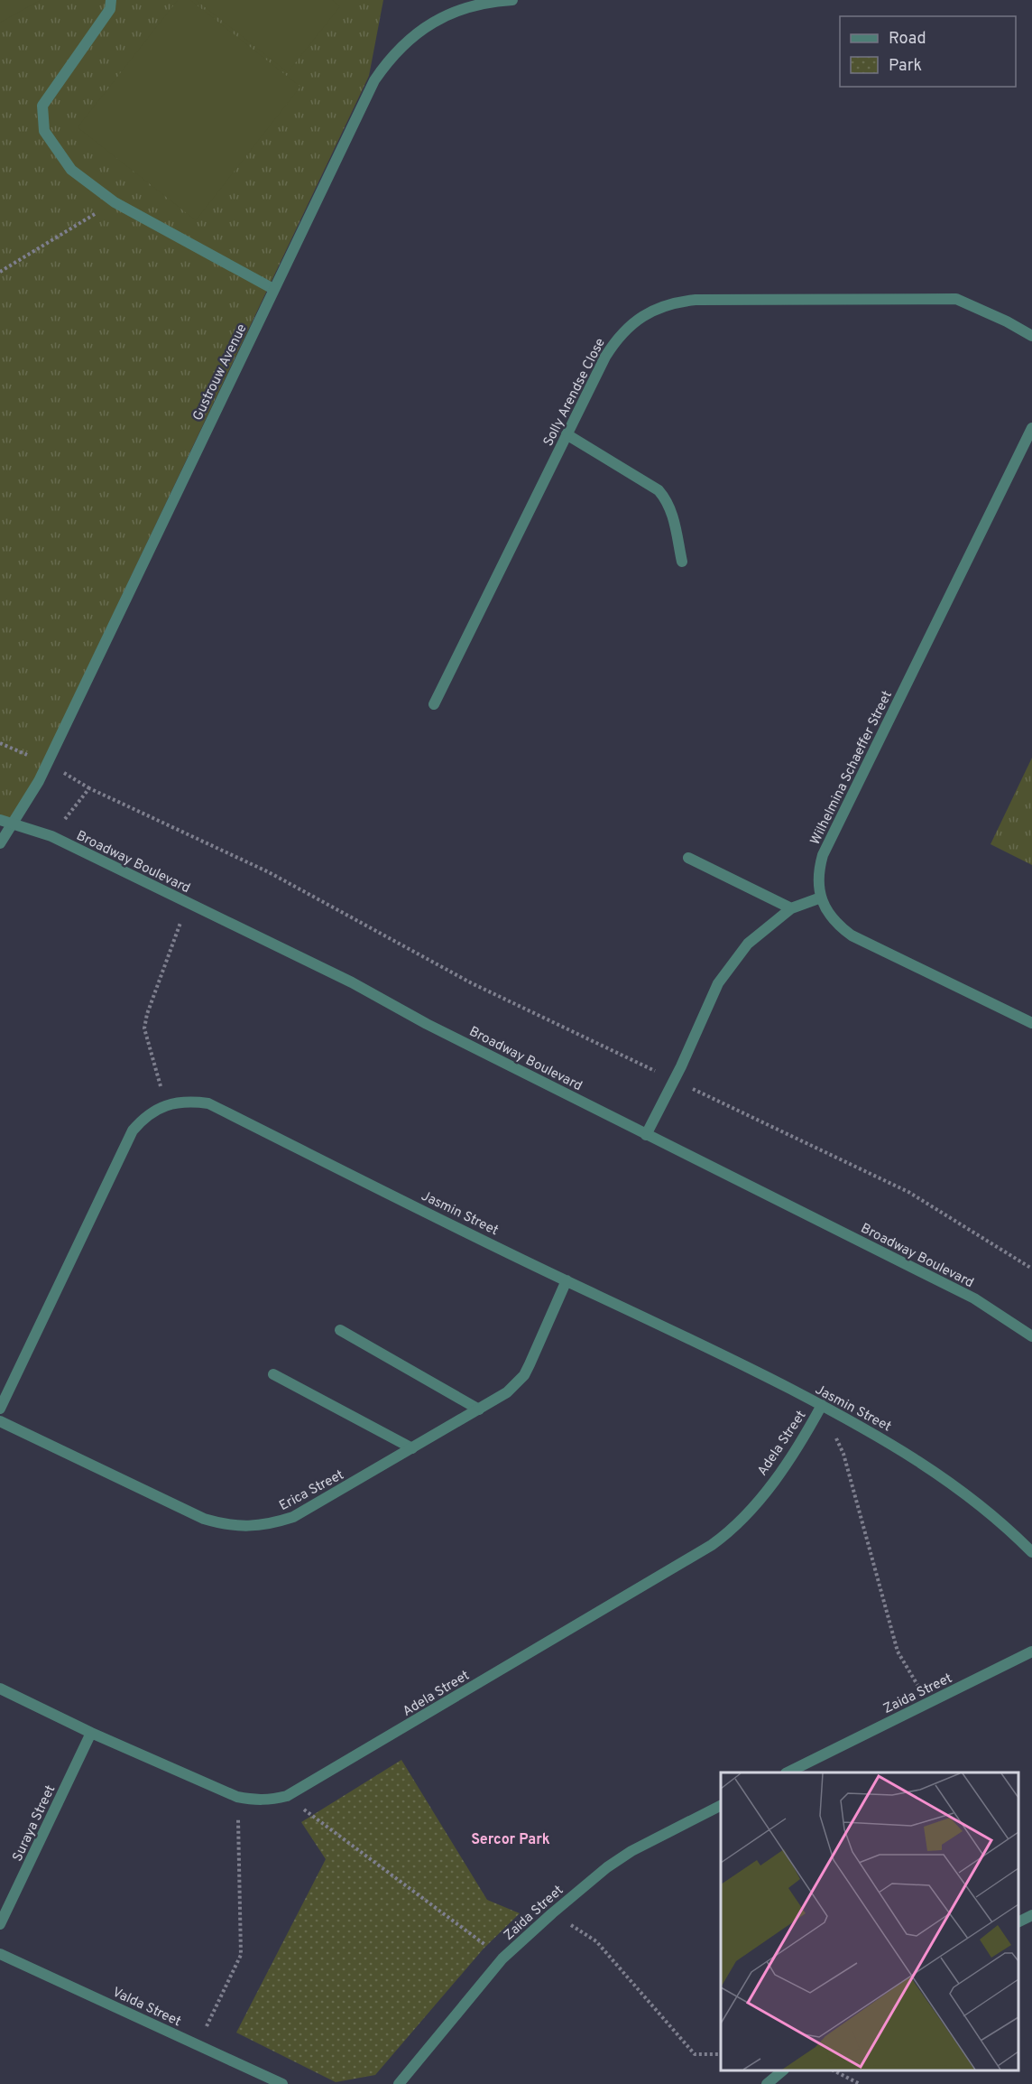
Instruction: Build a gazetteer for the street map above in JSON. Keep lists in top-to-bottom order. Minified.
{"streets":{"street":["Gustrouw Avenue","Solly Arendse Close","Wilhelmina Schaeffer Street","Broadway Boulevard","Jasmin Street","Adela Street","Erica Street","Zaida Street","Suraya Street","Valda Street"]},"crossings":[["Gustrouw Avenue","Broadway Boulevard"],["Jasmin Street","Adela Street"],["Jasmin Street","Erica Street"],["Adela Street","Suraya Street"]],"districts":["Sercor Park"],"legend":["Road","Park"]}
